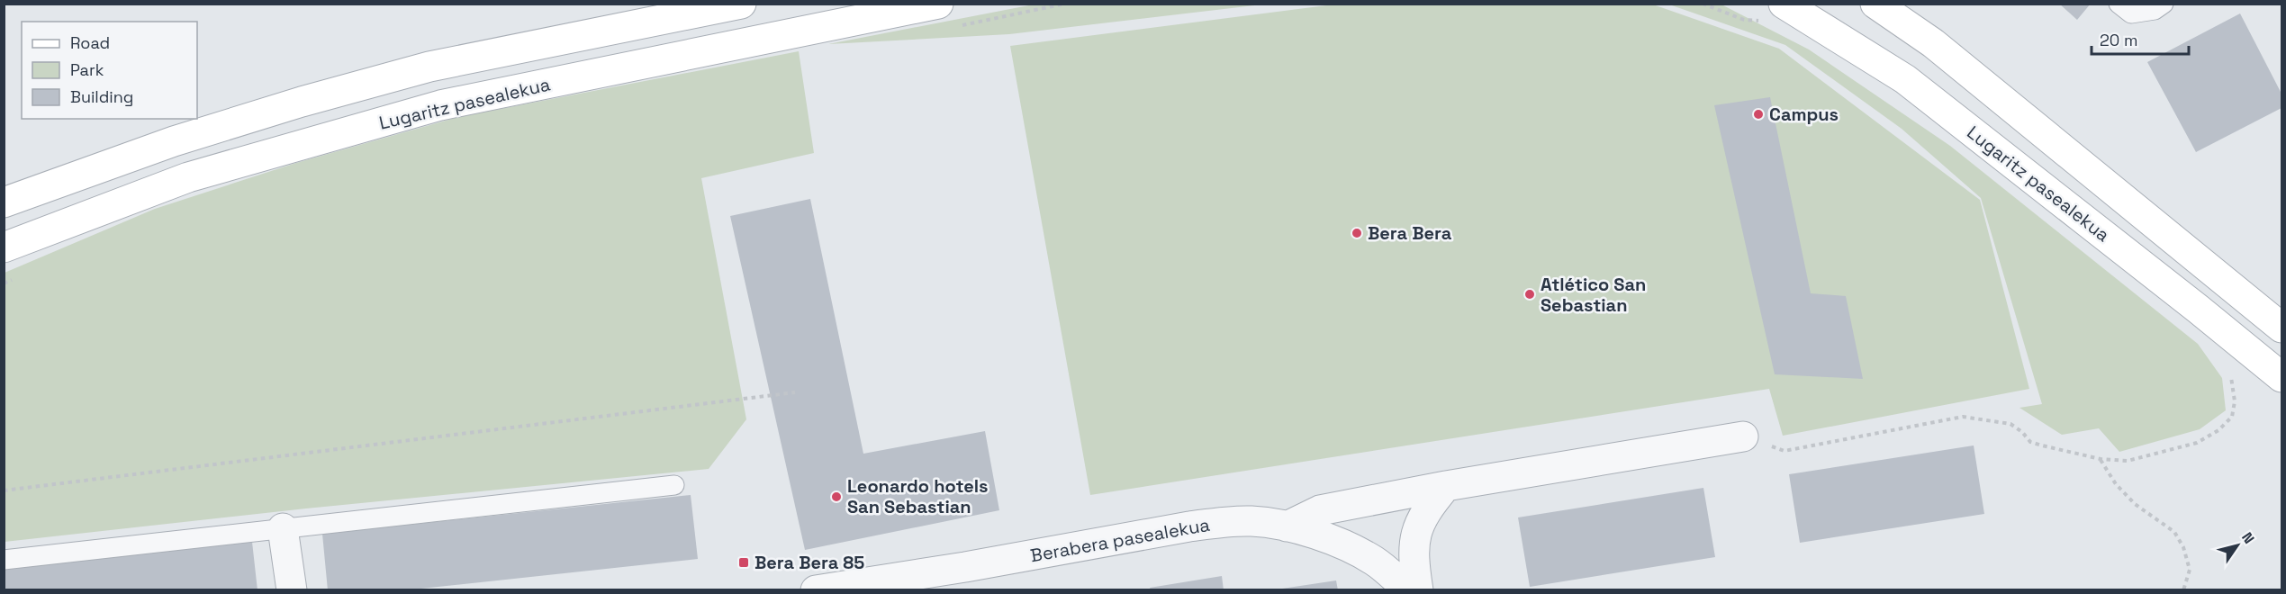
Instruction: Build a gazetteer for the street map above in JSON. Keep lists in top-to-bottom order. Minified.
{"streets":{"main road":["Lugaritz pasealekua"],"street":["Berabera pasealekua"]},"places":{"other":["Campus","Bera Bera","Atlético San Sebastian","Leonardo hotels San Sebastian"],"transit":["Bera Bera 85"]},"legend":["Road","Park","Building"],"scale_bar":"20 m","north":"top right"}
